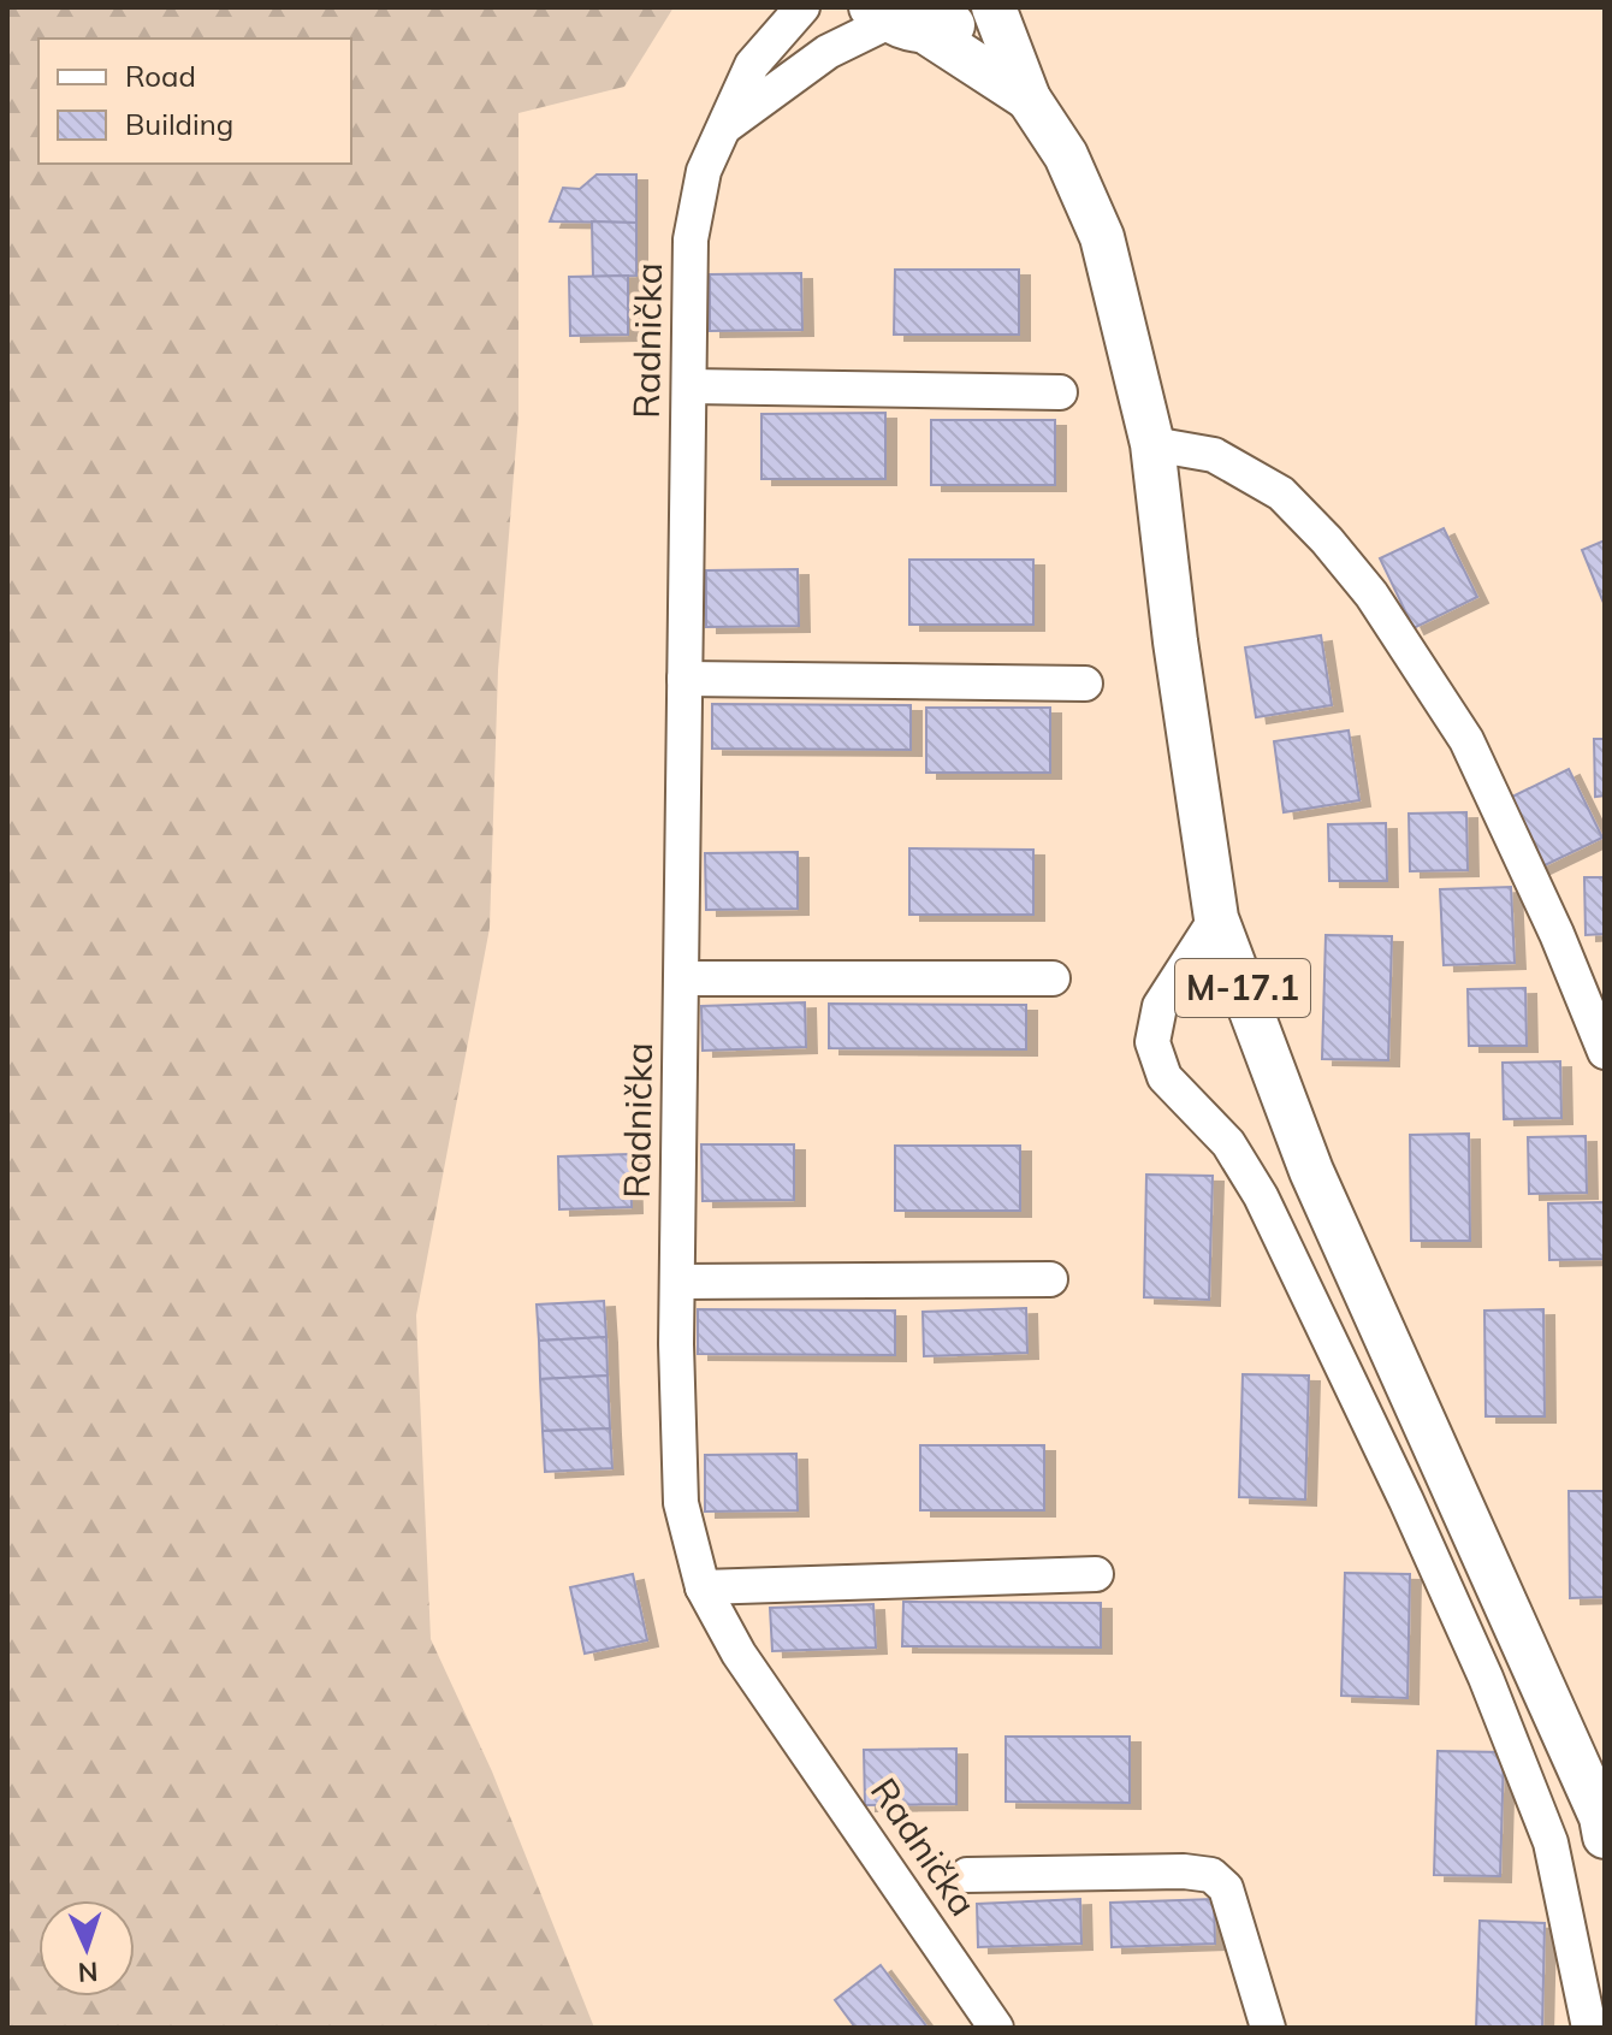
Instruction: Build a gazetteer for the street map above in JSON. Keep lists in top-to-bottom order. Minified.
{"streets":{"main road":["M-17.1"],"street":["Radnička"]},"legend":["Road","Building"],"north":"bottom"}
